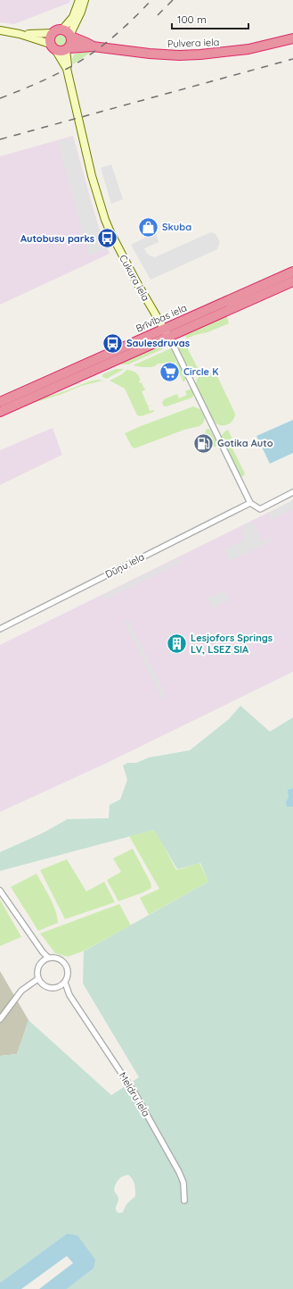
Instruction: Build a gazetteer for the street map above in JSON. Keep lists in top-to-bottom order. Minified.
{"streets":{"highway":["Pulvera iela","Brīvības iela"],"main road":["Cukura iela"],"street":["Dūņu iela","Meldru iela"]},"crossings":[["Pulvera iela","Cukura iela"],["Cukura iela","Brīvības iela"],["Cukura iela","Dūņu iela"]],"places":{"shop":["Skuba"],"bus stop":["Autobusu parks","Saulesdruvas"],"supermarket":["Circle K"],"fuel station":["Gotika Auto"],"building":["Lesjofors Springs LV, LSEZ SIA"]},"scale_bar":"100 m"}
